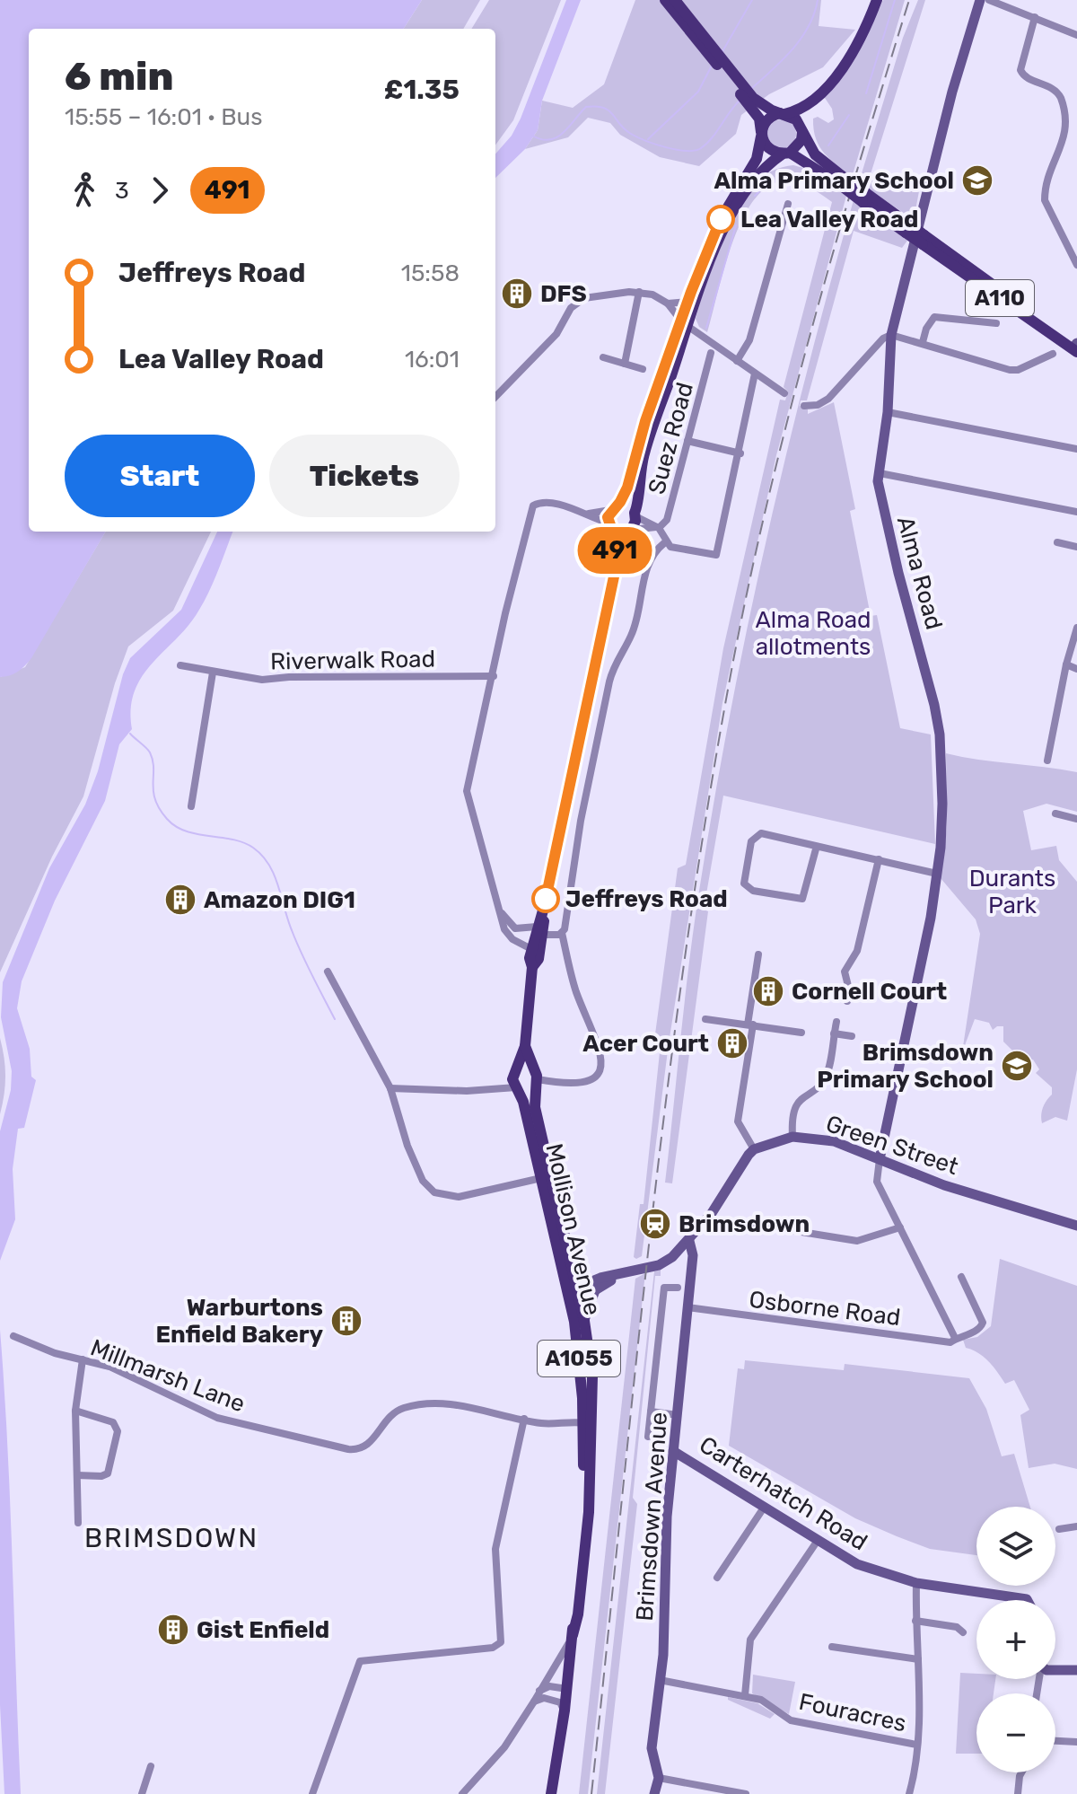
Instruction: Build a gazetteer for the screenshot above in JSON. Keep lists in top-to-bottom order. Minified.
{"streets":{"main road":["A110","Mollison Avenue","A1055"],"street":["Suez Road","Alma Road","Riverwalk Road","Green Street","Osborne Road","Millmarsh Lane","Carterhatch Road","Brimsdown Avenue","Fouracres"]},"crossings":[["A110","Mollison Avenue"],["Alma Road","Green Street"],["Mollison Avenue","Millmarsh Lane"],["Osborne Road","Brimsdown Avenue"],["Carterhatch Road","Brimsdown Avenue"],["Brimsdown Avenue","Fouracres"]],"districts":["BRIMSDOWN"],"parks":["Alma Road allotments","Durants Park"],"places":{"school or university":["Alma Primary School","Brimsdown Primary School"],"other":["Lea Valley Road","Jeffreys Road"],"building":["DFS","Amazon DIG1","Cornell Court","Acer Court","Warburtons Enfield Bakery","Gist Enfield"],"station":["Brimsdown"]},"lines":["bus line 491"],"page":{"on_map":"491","heading":["6 min","15:55 – 16:01 · Bus","£1.35"],"legs":["3","491"],"list":[{"name":"Jeffreys Road","value":"15:58"},{"name":"Lea Valley Road","value":"16:01"}],"buttons":["Start","Tickets"],"map_buttons":["+","−"]}}
